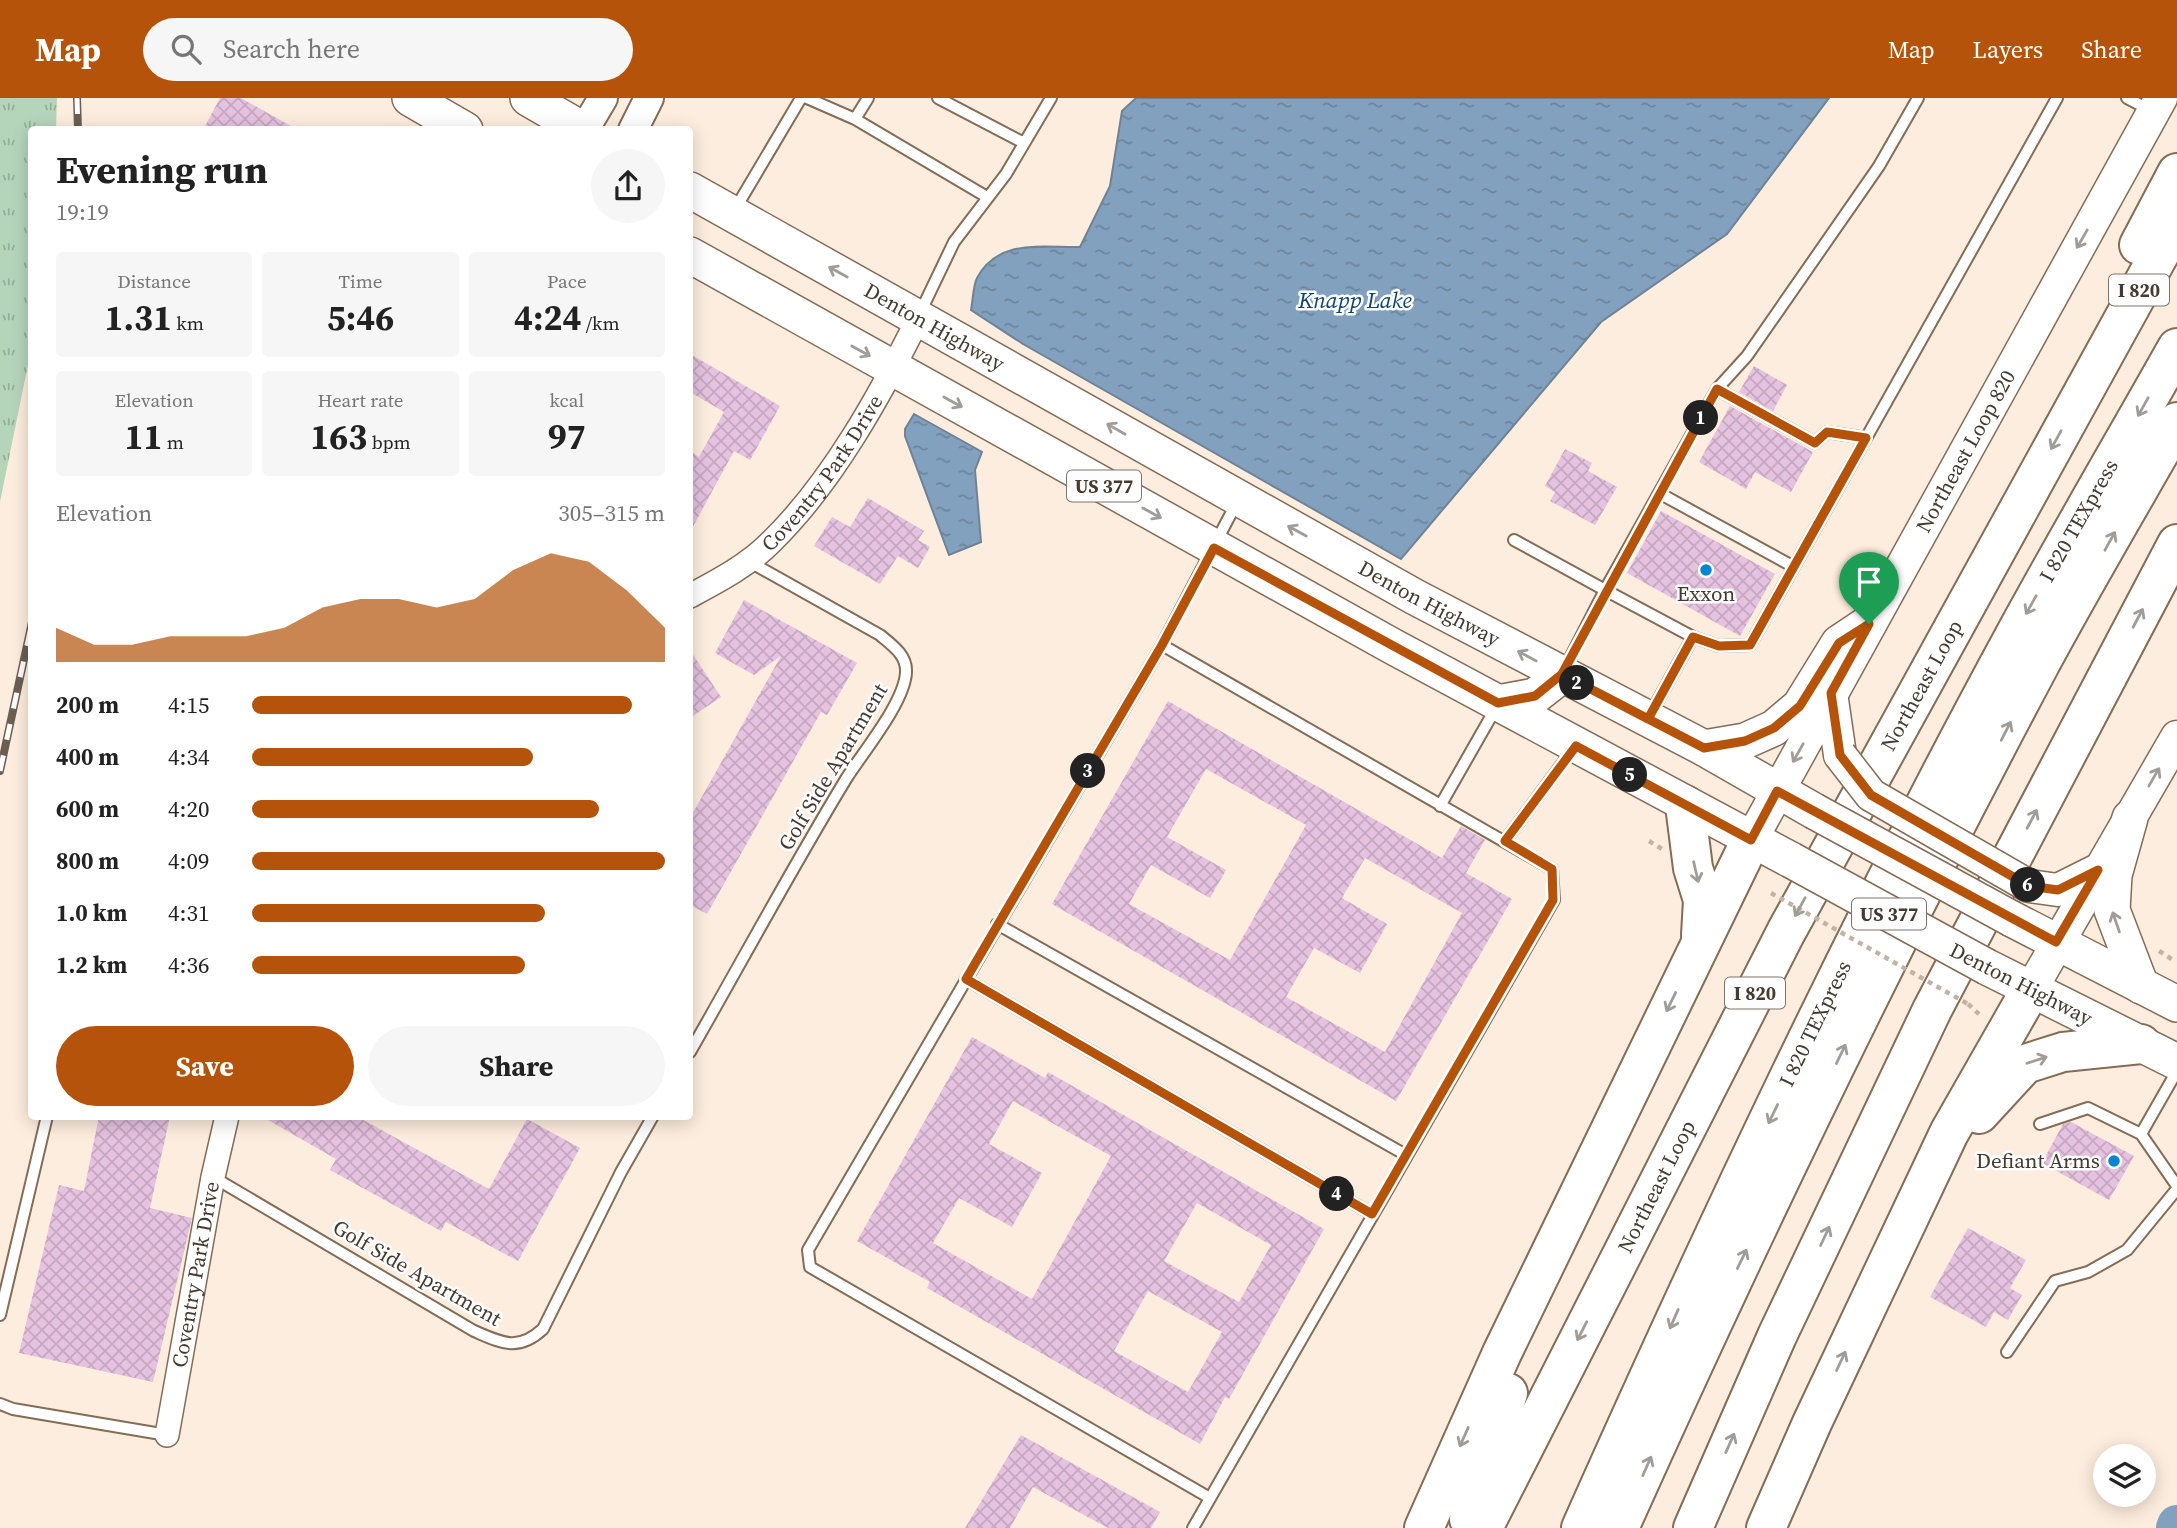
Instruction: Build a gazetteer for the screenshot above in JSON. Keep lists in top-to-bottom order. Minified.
{"streets":{"highway":["I 820","I 820 TEXpress","Northeast Loop"],"main road":["Denton Highway","Northeast Loop 820","US 377"],"street":["Coventry Park Drive"],"lane":["Golf Side Apartment"]},"crossings":[["Denton Highway","Northeast Loop 820"],["Denton Highway","Coventry Park Drive"],["Coventry Park Drive","Golf Side Apartment"]],"one_way":["Northeast Loop 820"],"water":["Knapp Lake"],"places":["Exxon","Defiant Arms"],"page":{"header":"Map","search":"Search here","nav":["Map","Layers","Share"],"heading":["Evening run","19:19"],"stats":[["Distance","1.31 km"],["Time","5:46"],["Pace","4:24 /km"],["Elevation","11 m"],["Heart rate","163 bpm"],["kcal","97"]],"pins":["1","2","3","5","6","4"],"chart":["Elevation","305–315 m"],"list":[{"name":"200 m","note":"4:15"},{"name":"400 m","note":"4:34"},{"name":"600 m","note":"4:20"},{"name":"800 m","note":"4:09"},{"name":"1.0 km","note":"4:31"},{"name":"1.2 km","note":"4:36"}],"buttons":["Save","Share"]}}
